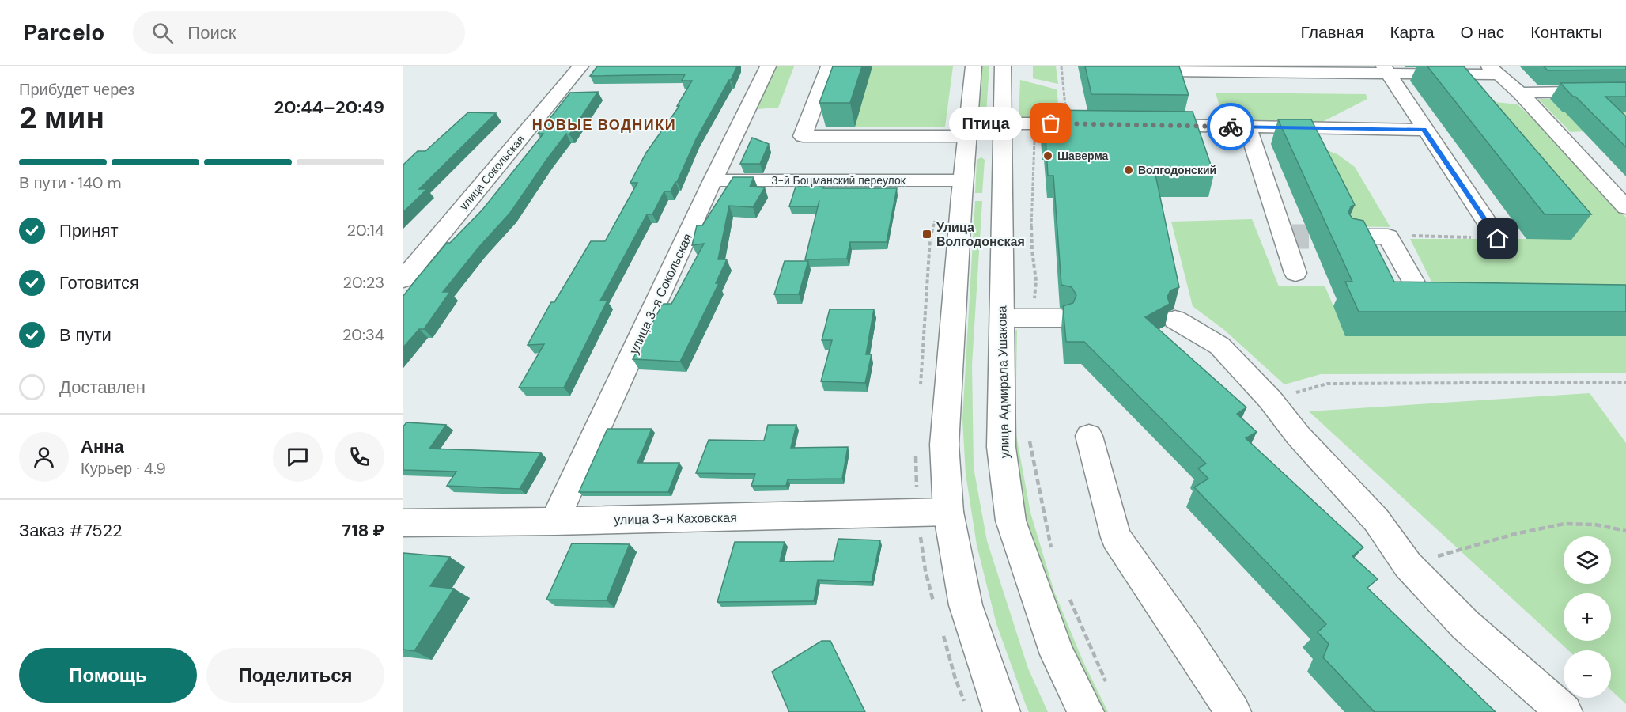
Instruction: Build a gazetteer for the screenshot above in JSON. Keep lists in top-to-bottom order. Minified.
{"streets":{"street":["улица Сокольская","3-й Боцманский переулок","улица 3-я Сокольская","улица Адмирала Ушакова","улица 3-я Каховская"]},"crossings":[["3-й Боцманский переулок","улица 3-я Сокольская"],["улица 3-я Сокольская","улица 3-я Каховская"]],"districts":["НОВЫЕ ВОДНИКИ"],"places":{"other":["Птица","Шаверма","Волгодонский"],"transit":["Улица Волгодонская"]},"page":{"header":"Parcelo","search":"Поиск","nav":["Главная","Карта","О нас","Контакты"],"heading":["2 мин","Прибудет через","20:44–20:49"],"panel":["Анна","Курьер · 4.9","Заказ #7522","718 ₽"],"bubble":"Птица","bar":"В пути · 140 m","list":[["Принят","20:14"],["Готовится","20:23"],["В пути","20:34"],"Доставлен"],"map_buttons":["+","−"],"buttons":["Помощь","Поделиться"]}}
